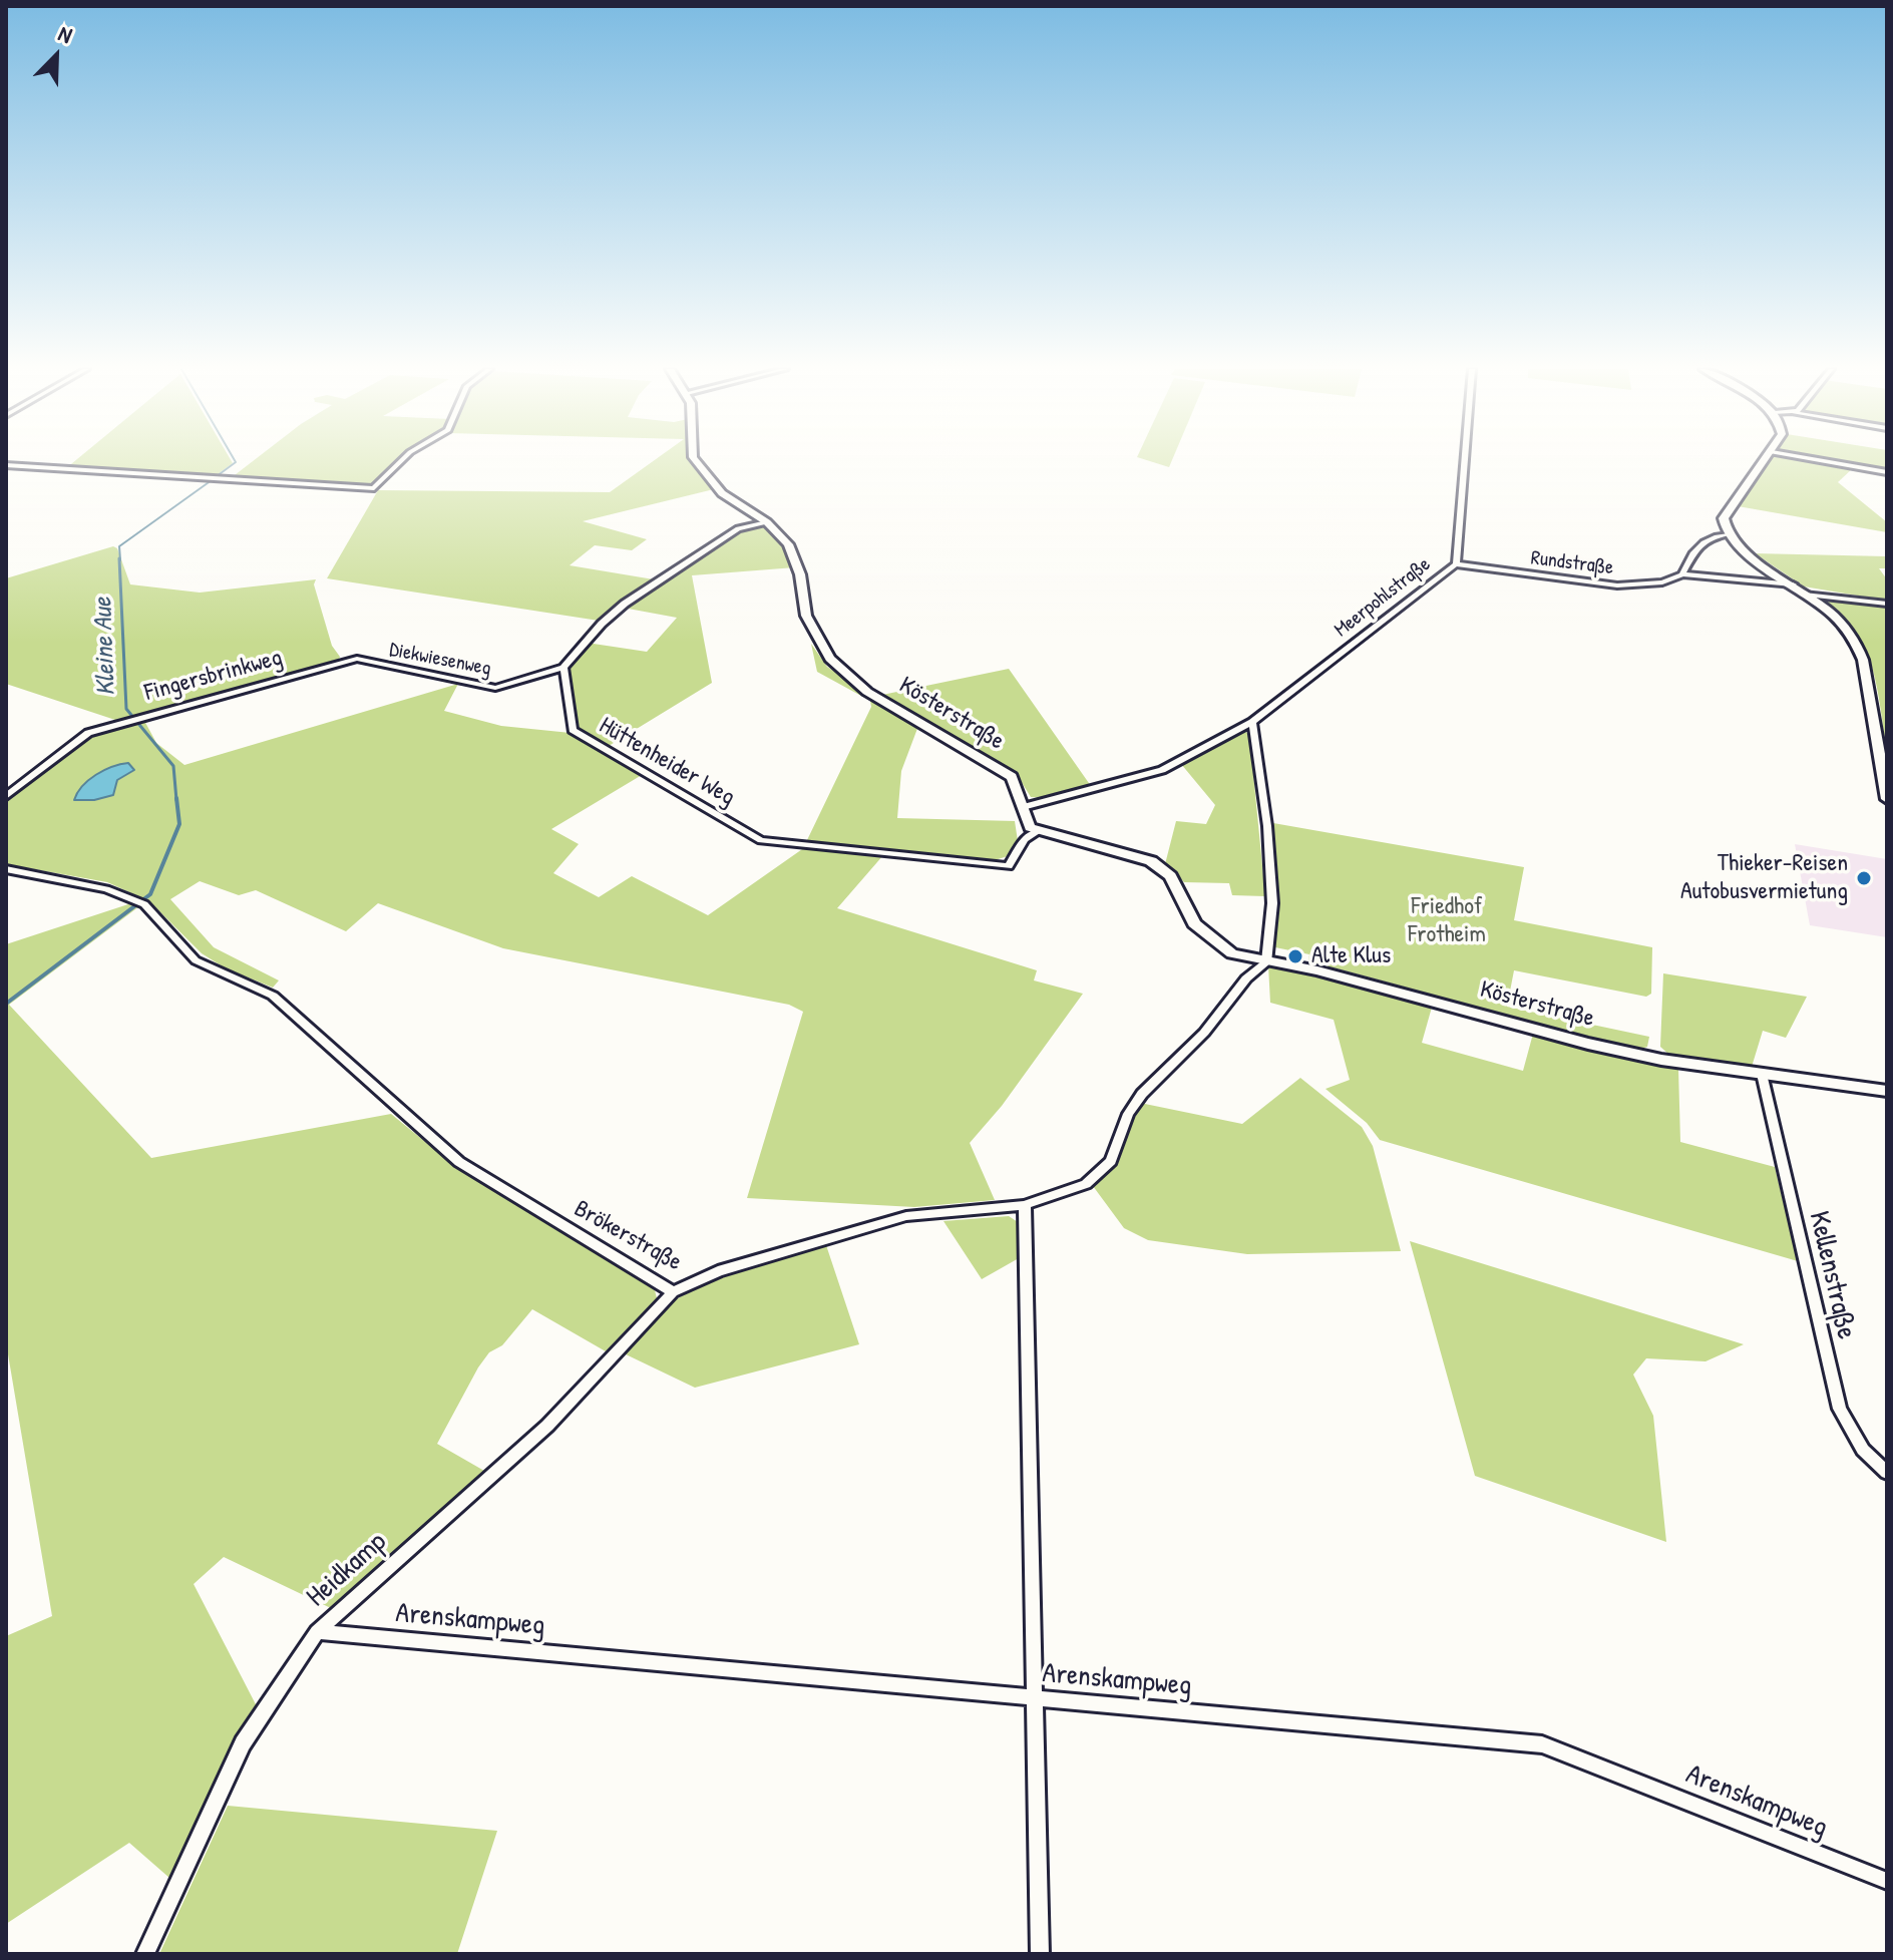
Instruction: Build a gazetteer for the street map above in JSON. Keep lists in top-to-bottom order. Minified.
{"streets":{"main road":["Kösterstraße"],"street":["Rundstraße","Meerpohlstraße","Diekwiesenweg","Fingersbrinkweg","Hüttenheider Weg","Brökerstraße","Kellenstraße","Heidkamp","Arenskampweg"]},"crossings":[["Rundstraße","Meerpohlstraße"],["Meerpohlstraße","Kösterstraße"],["Diekwiesenweg","Fingersbrinkweg"],["Diekwiesenweg","Hüttenheider Weg"],["Kösterstraße","Hüttenheider Weg"],["Kösterstraße","Brökerstraße"],["Kösterstraße","Kellenstraße"],["Brökerstraße","Heidkamp"],["Heidkamp","Arenskampweg"]],"water":["Kleine Aue"],"parks":["Friedhof Frotheim"],"places":["Thieker-Reisen Autobusvermietung","Alte Klus"],"north":"top right"}
